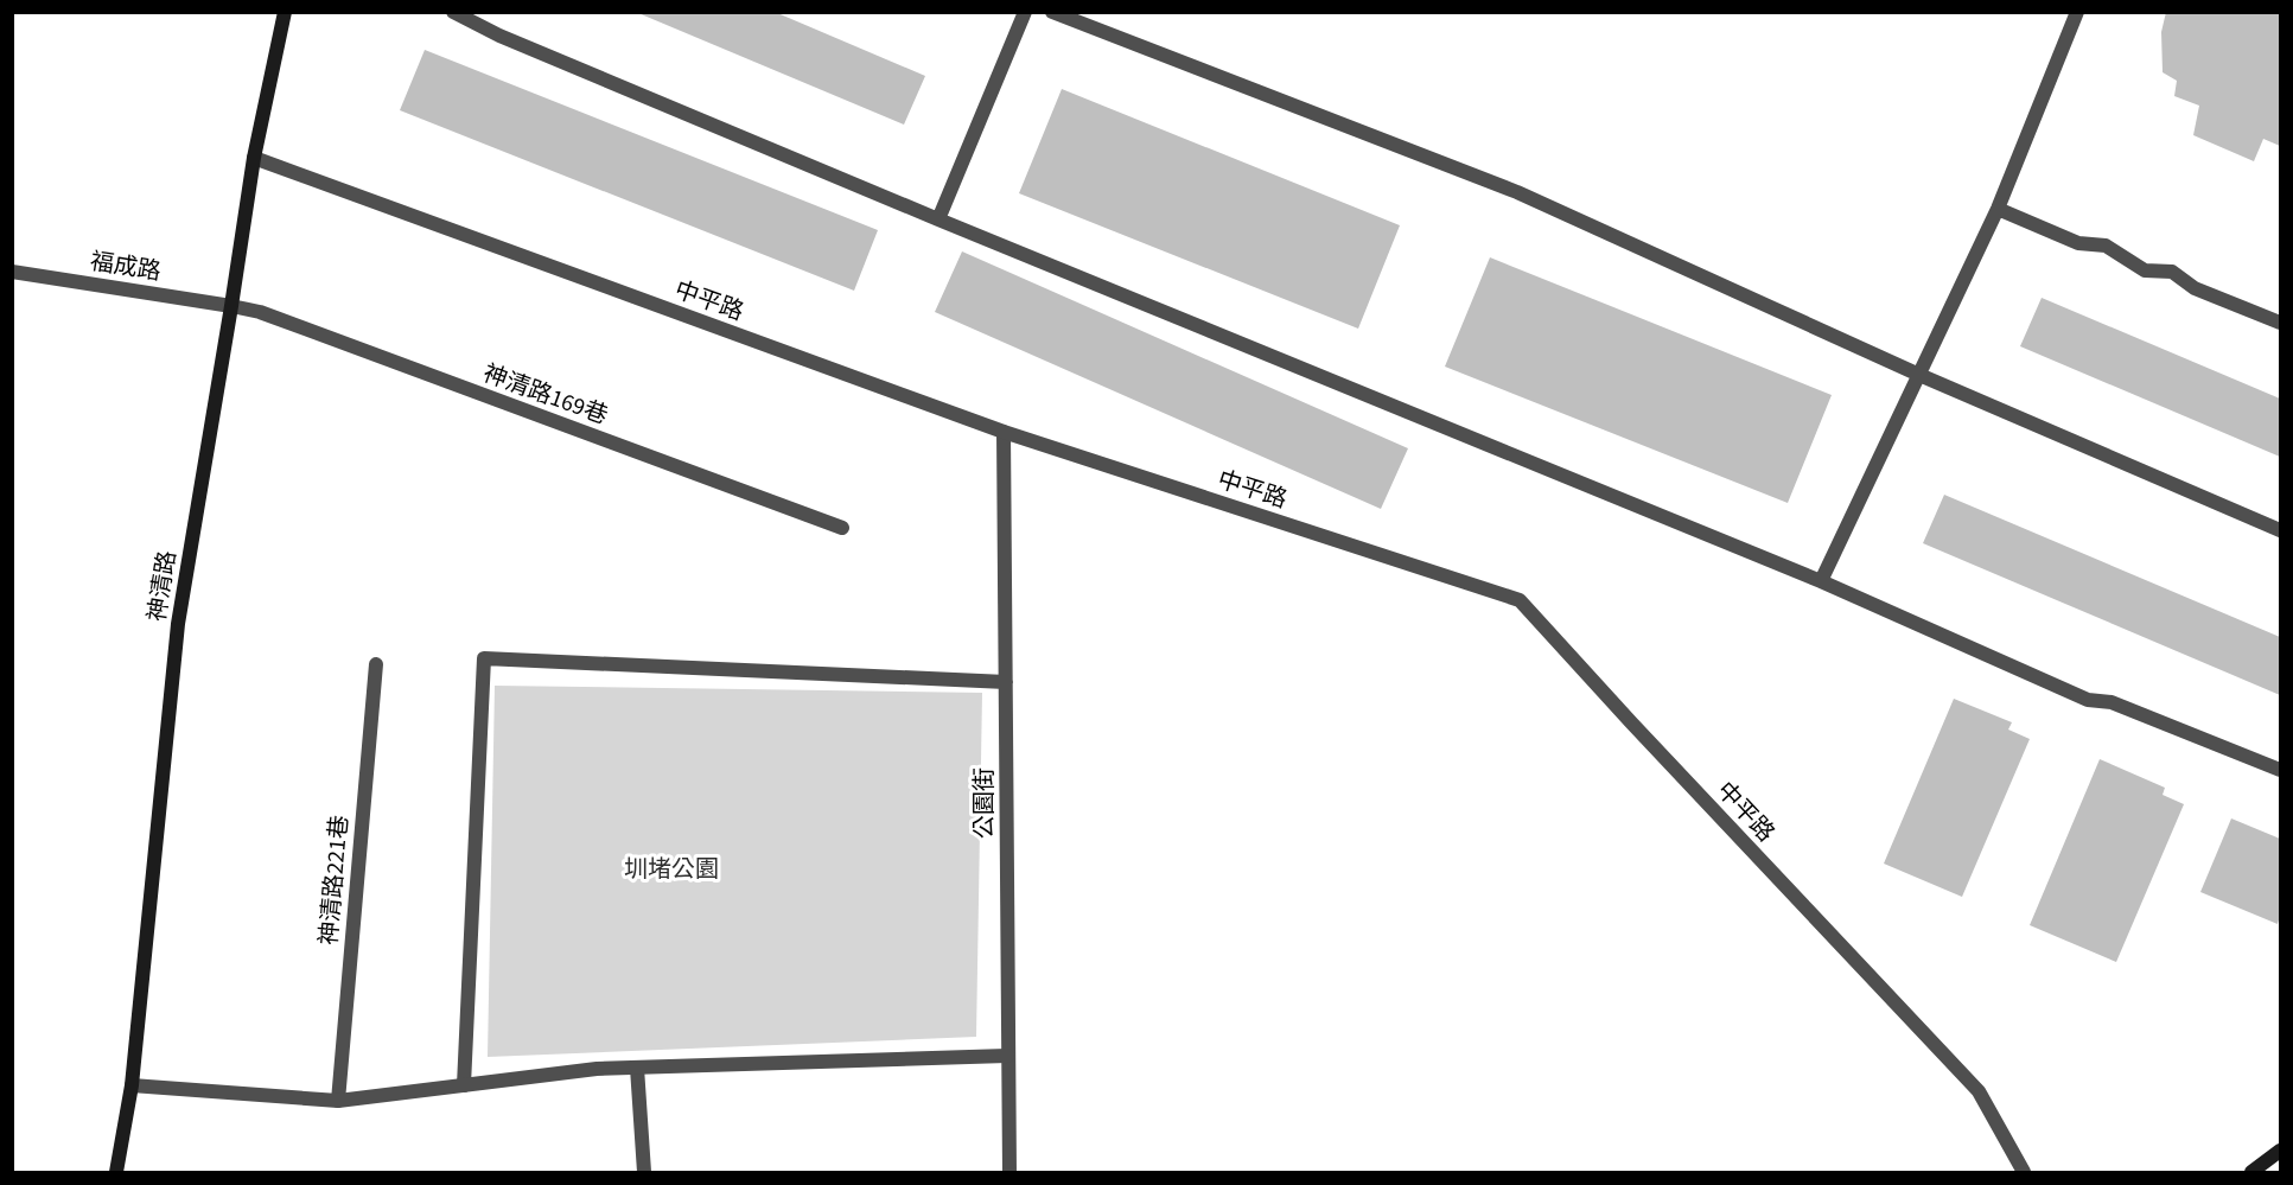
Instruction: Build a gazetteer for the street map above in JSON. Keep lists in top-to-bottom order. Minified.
{"streets":{"street":["福成路","中平路","神清路169巷","神清路","公園街","神清路221巷"]},"crossings":[["福成路","神清路169巷"],["福成路","神清路"],["中平路","神清路"],["中平路","公園街"],["神清路169巷","神清路"]],"parks":["圳堵公園"]}
